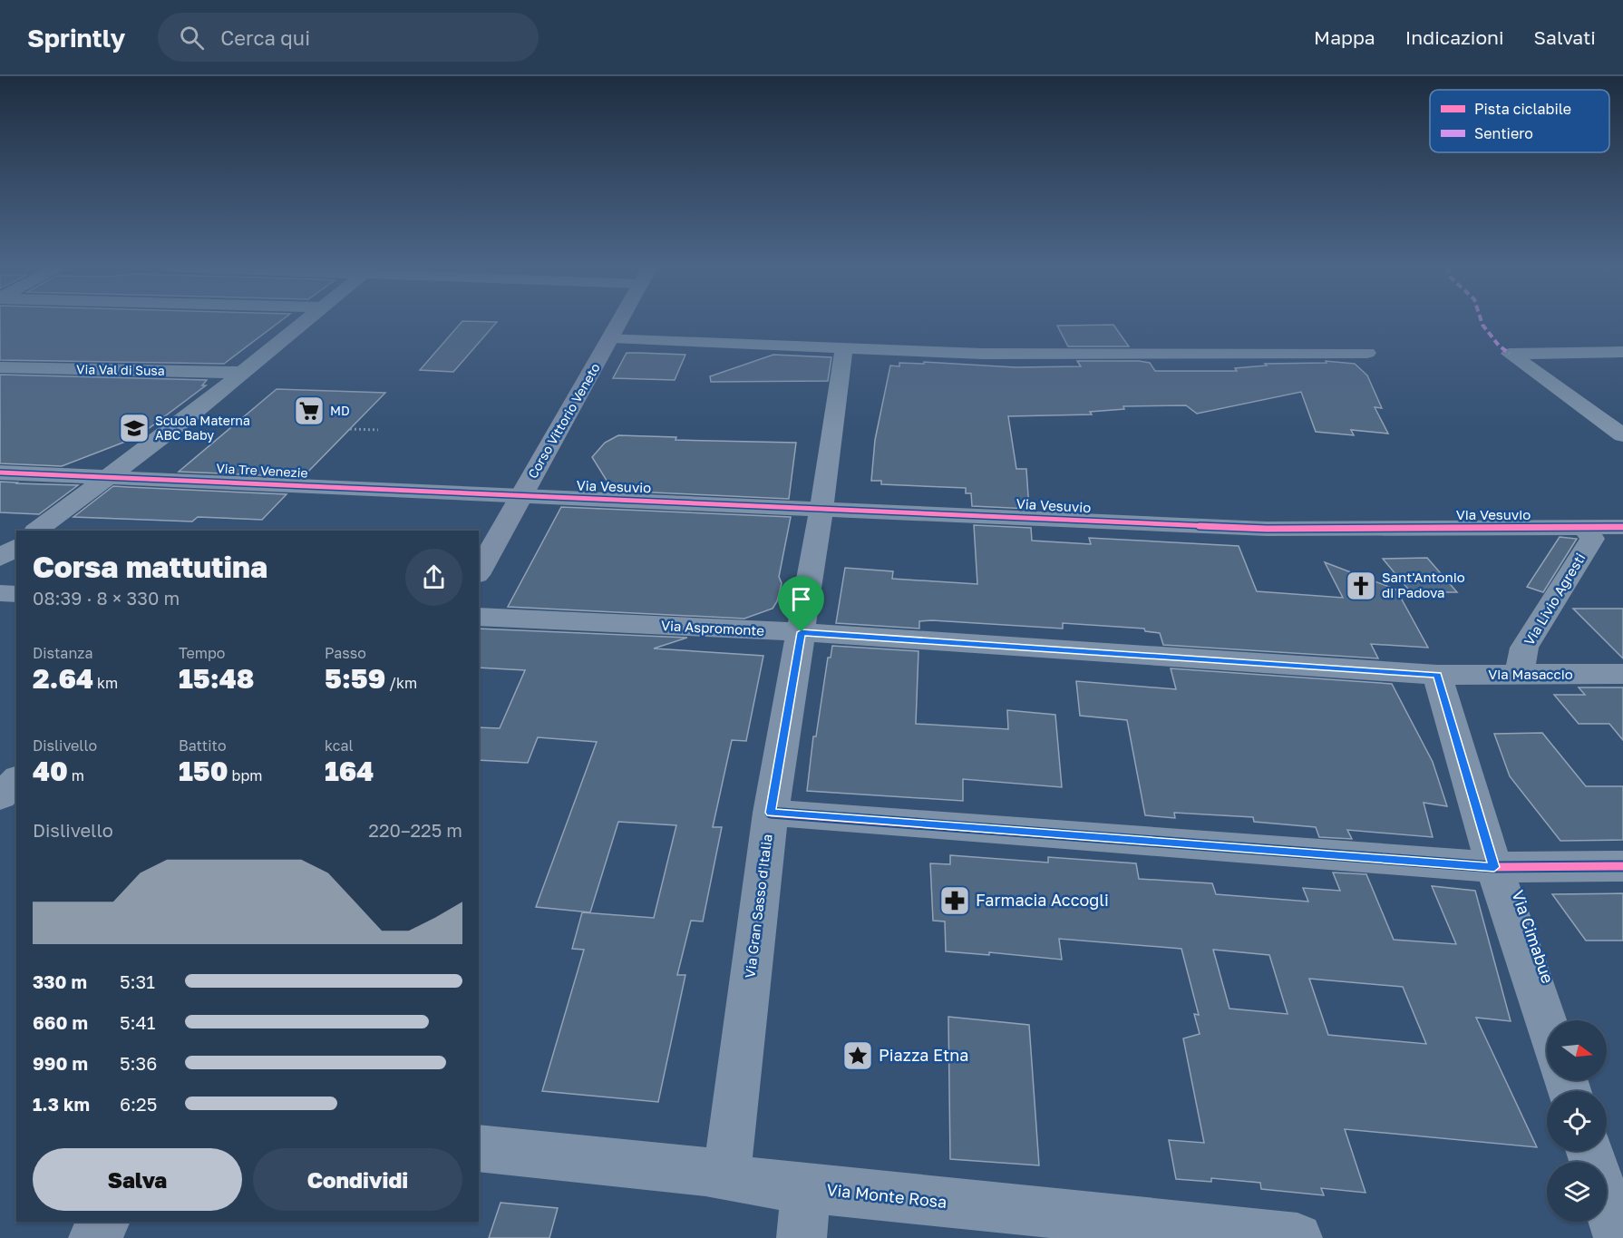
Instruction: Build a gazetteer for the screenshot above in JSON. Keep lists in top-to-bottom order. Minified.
{"streets":{"main road":["Corso Vittorio Veneto"],"street":["Via Val di Susa","Via Tre Venezie","Via Vesuvio","Via Livio Agresti","Via Aspromonte","Via Masaccio","Via Gran Sasso d'Italia","Via Cimabue","Via Monte Rosa"]},"crossings":[["Corso Vittorio Veneto","Via Tre Venezie"],["Corso Vittorio Veneto","Via Vesuvio"],["Via Tre Venezie","Via Vesuvio"],["Via Vesuvio","Via Livio Agresti"],["Via Vesuvio","Via Gran Sasso d'Italia"],["Via Livio Agresti","Via Masaccio"],["Via Aspromonte","Via Masaccio"],["Via Aspromonte","Via Gran Sasso d'Italia"],["Via Aspromonte","Via Cimabue"],["Via Masaccio","Via Cimabue"],["Via Gran Sasso d'Italia","Via Monte Rosa"]],"places":{"supermarket":["MD"],"school or university":["Scuola Materna ABC Baby"],"church":["Sant'Antonio di Padova"],"pharmacy":["Farmacia Accogli"],"place":["Piazza Etna"]},"legend":["Pista ciclabile","Sentiero"],"north":"right","page":{"header":"Sprintly","search":"Cerca qui","nav":["Mappa","Indicazioni","Salvati"],"heading":["Corsa mattutina","08:39 · 8 × 330 m"],"stats":[["Distanza","2.64 km"],["Tempo","15:48"],["Passo","5:59 /km"],["Dislivello","40 m"],["Battito","150 bpm"],["kcal","164"]],"chart":["Dislivello","220–225 m"],"list":[{"name":"330 m","note":"5:31"},{"name":"660 m","note":"5:41"},{"name":"990 m","note":"5:36"},{"name":"1.3 km","note":"6:25"}],"buttons":["Salva","Condividi"]}}
